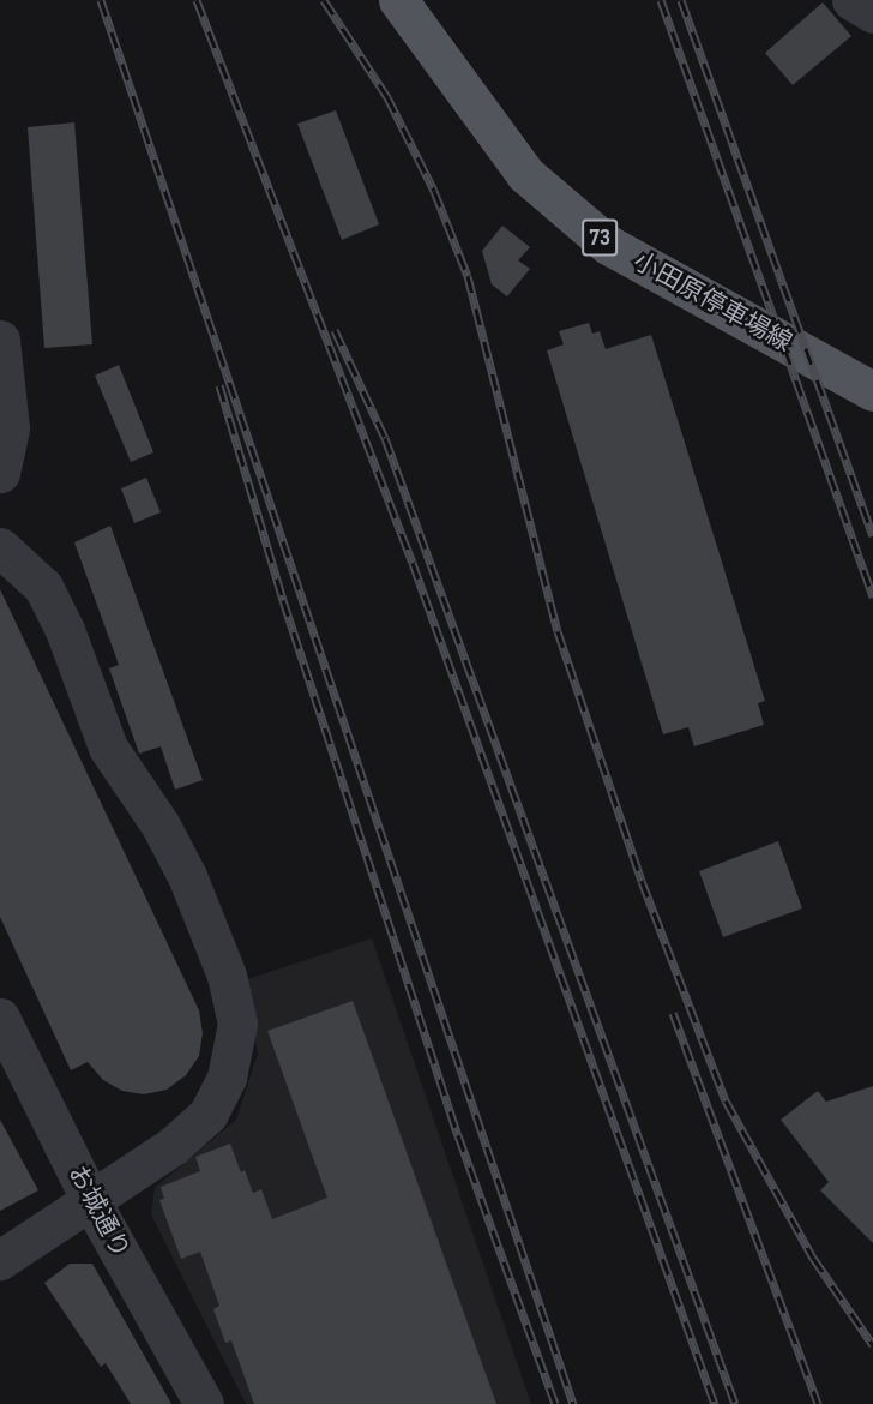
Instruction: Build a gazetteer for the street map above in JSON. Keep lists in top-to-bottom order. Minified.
{"streets":{"main road":["73","小田原停車場線"],"street":["お城通り"]}}
